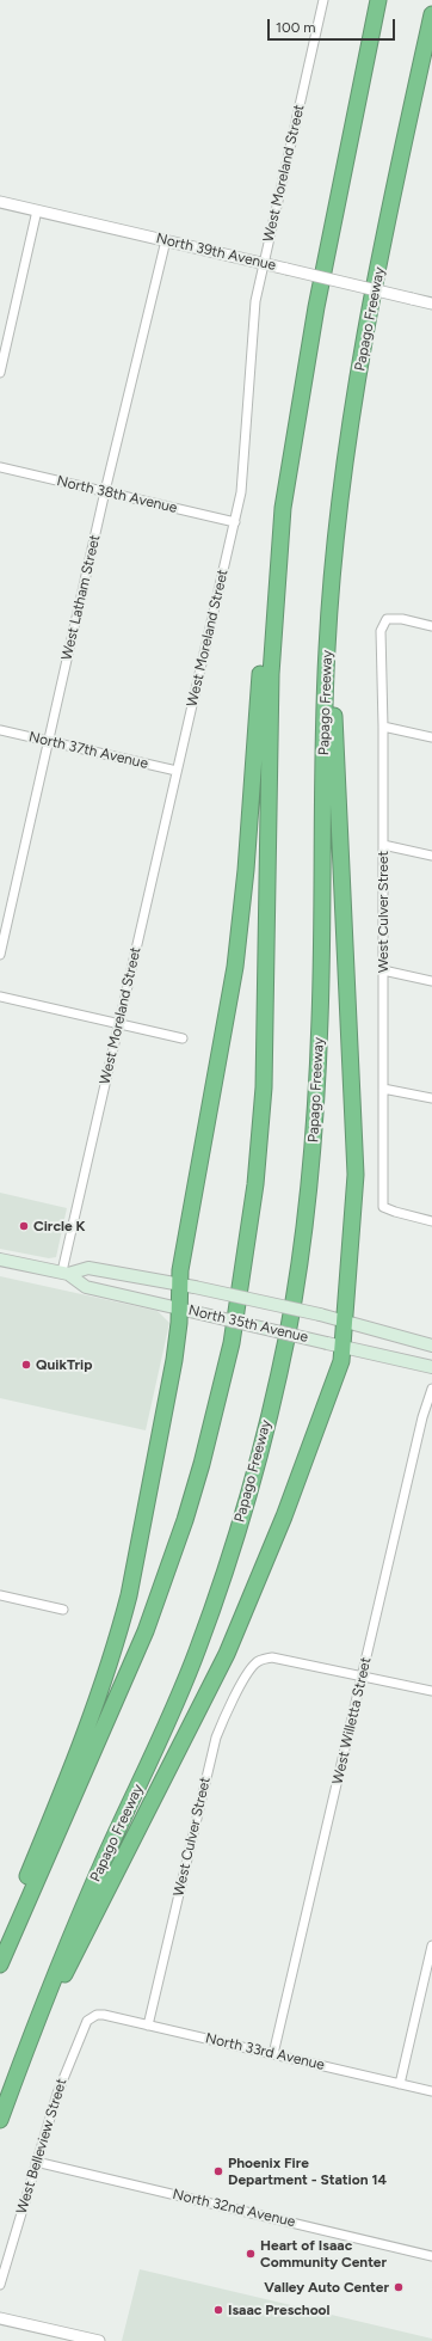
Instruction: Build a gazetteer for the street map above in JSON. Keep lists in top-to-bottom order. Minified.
{"streets":{"highway":["Papago Freeway"],"main road":["North 35th Avenue"],"street":["West Moreland Street","North 39th Avenue","North 38th Avenue","West Latham Street","North 37th Avenue","West Culver Street","West Willetta Street","North 33rd Avenue","West Belleview Street","North 32nd Avenue"]},"crossings":[["West Moreland Street","North 39th Avenue"],["West Moreland Street","North 38th Avenue"],["West Moreland Street","North 37th Avenue"],["West Moreland Street","North 35th Avenue"],["North 39th Avenue","West Latham Street"],["North 38th Avenue","West Latham Street"],["West Latham Street","North 37th Avenue"],["West Culver Street","West Willetta Street"],["West Culver Street","North 33rd Avenue"],["West Willetta Street","North 33rd Avenue"],["North 33rd Avenue","West Belleview Street"],["West Belleview Street","North 32nd Avenue"]],"places":["Circle K","QuikTrip","Phoenix Fire Department - Station 14","Heart of Isaac Community Center","Valley Auto Center","Isaac Preschool"],"scale_bar":"100 m"}
